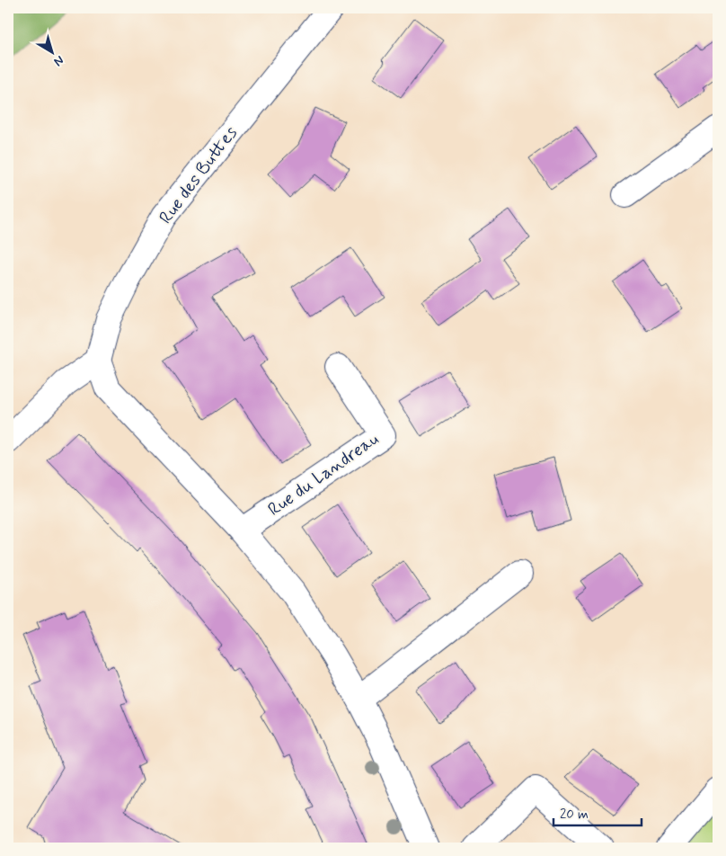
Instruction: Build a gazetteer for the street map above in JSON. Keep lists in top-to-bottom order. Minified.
{"streets":{"street":["Rue des Buttes","Rue du Landreau"]},"scale_bar":"20 m","north":"bottom right"}
